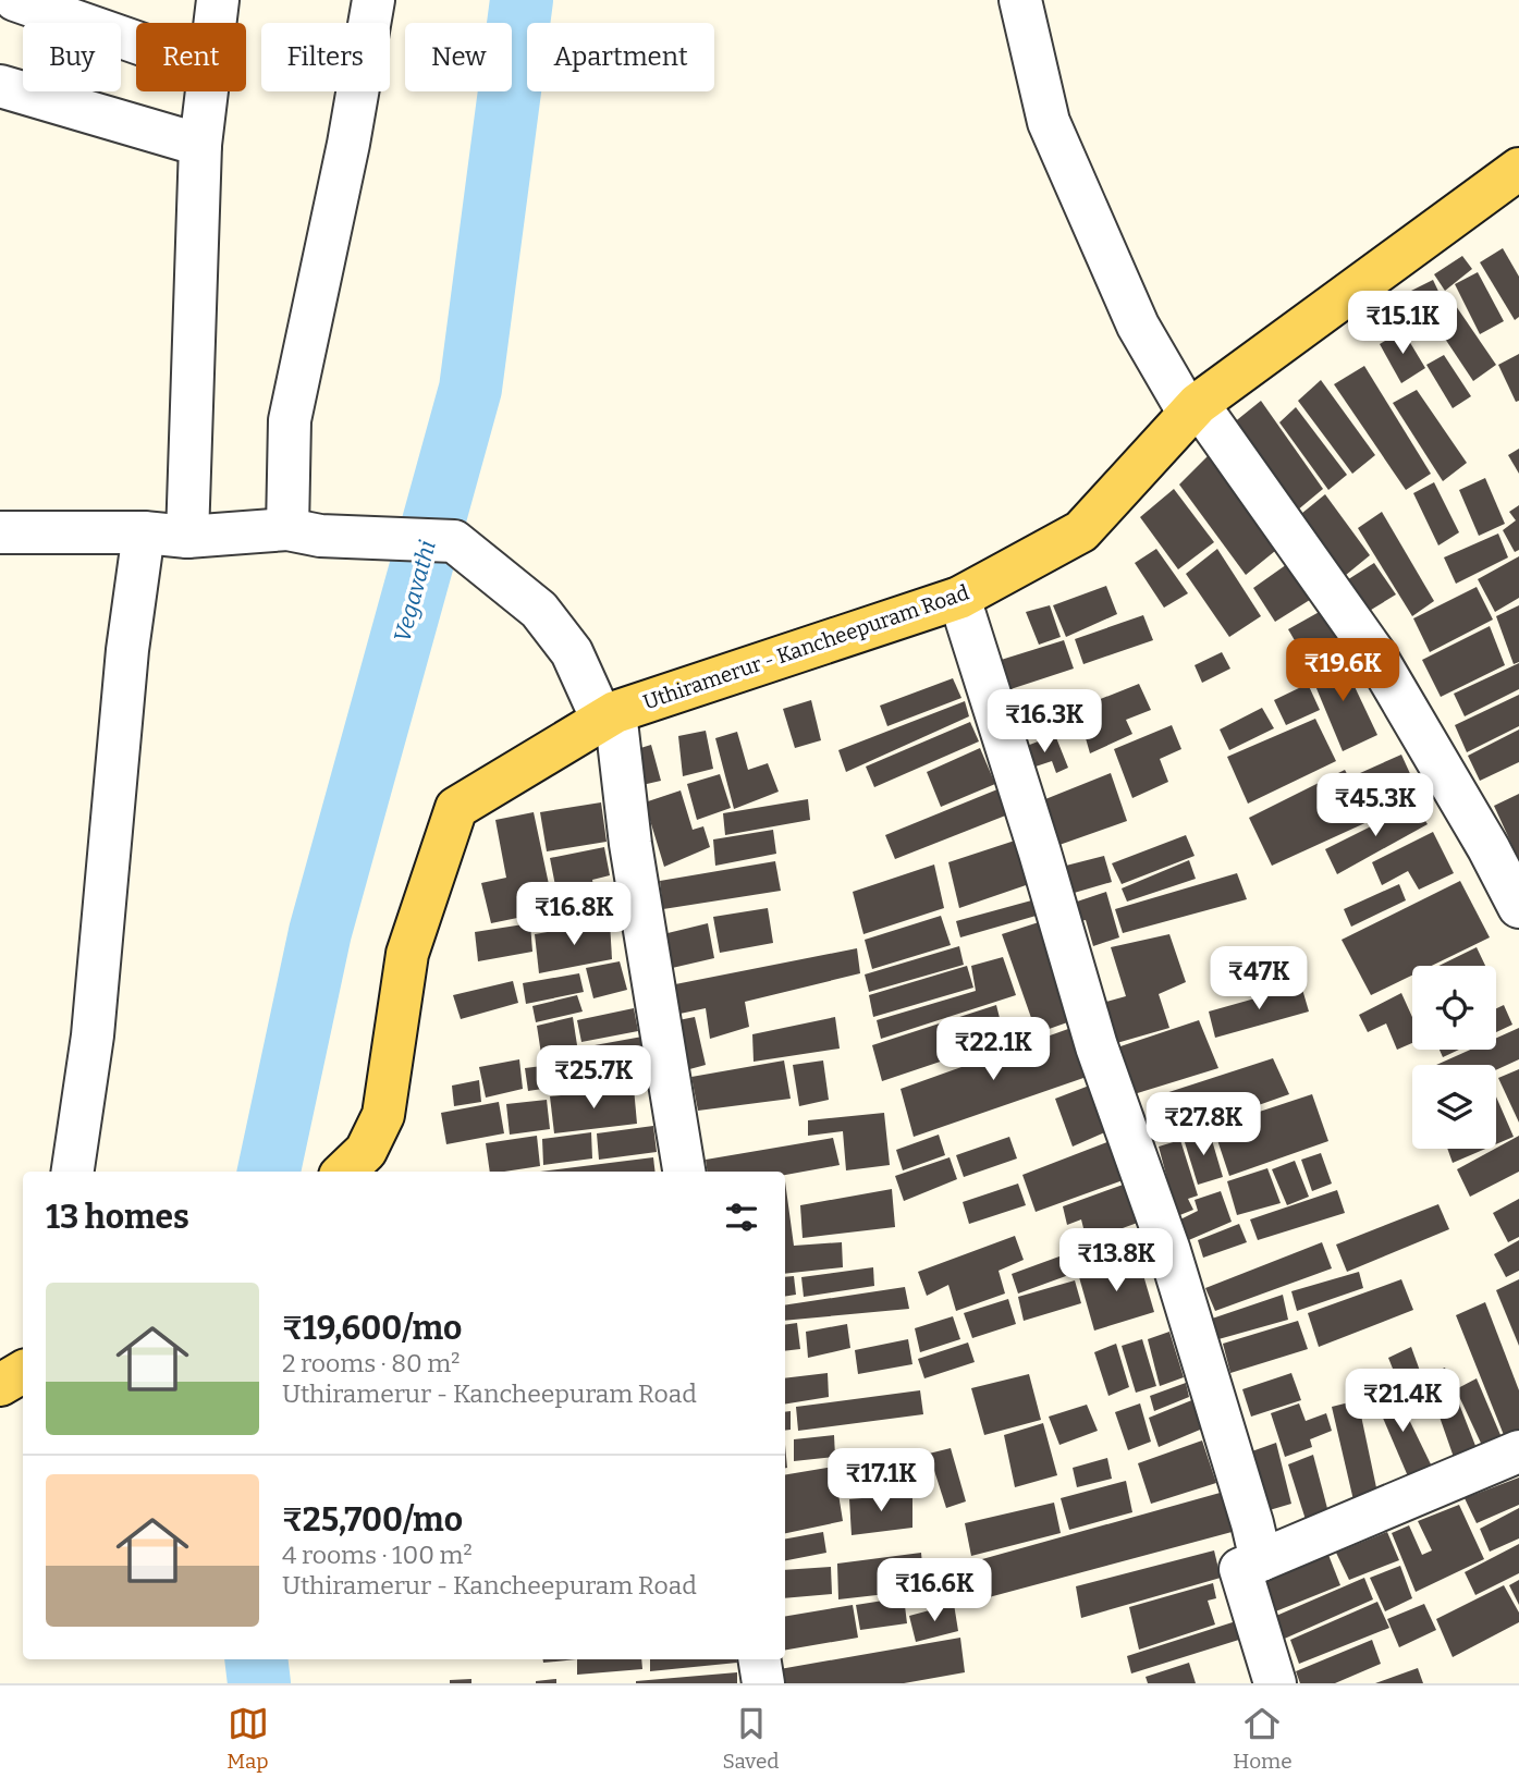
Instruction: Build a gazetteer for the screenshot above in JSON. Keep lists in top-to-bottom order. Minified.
{"streets":{"main road":["Uthiramerur - Kancheepuram Road"]},"water":["Vegavathi"],"page":{"chip":["Buy","Rent","Filters","New","Apartment"],"price":["₹15.1K","₹19.6K","₹16.3K","₹45.3K","₹16.8K","₹47K","₹22.1K","₹25.7K","₹27.8K","₹13.8K","₹21.4K","₹17.1K","₹16.6K"],"heading":"13 homes","list":[{"name":"₹19,600/mo","note":"2 rooms · 80 m² · Uthiramerur - Kancheepuram Road"},{"name":"₹25,700/mo","note":"4 rooms · 100 m² · Uthiramerur - Kancheepuram Road"}],"tabs":["Map","Saved","Home"]}}
